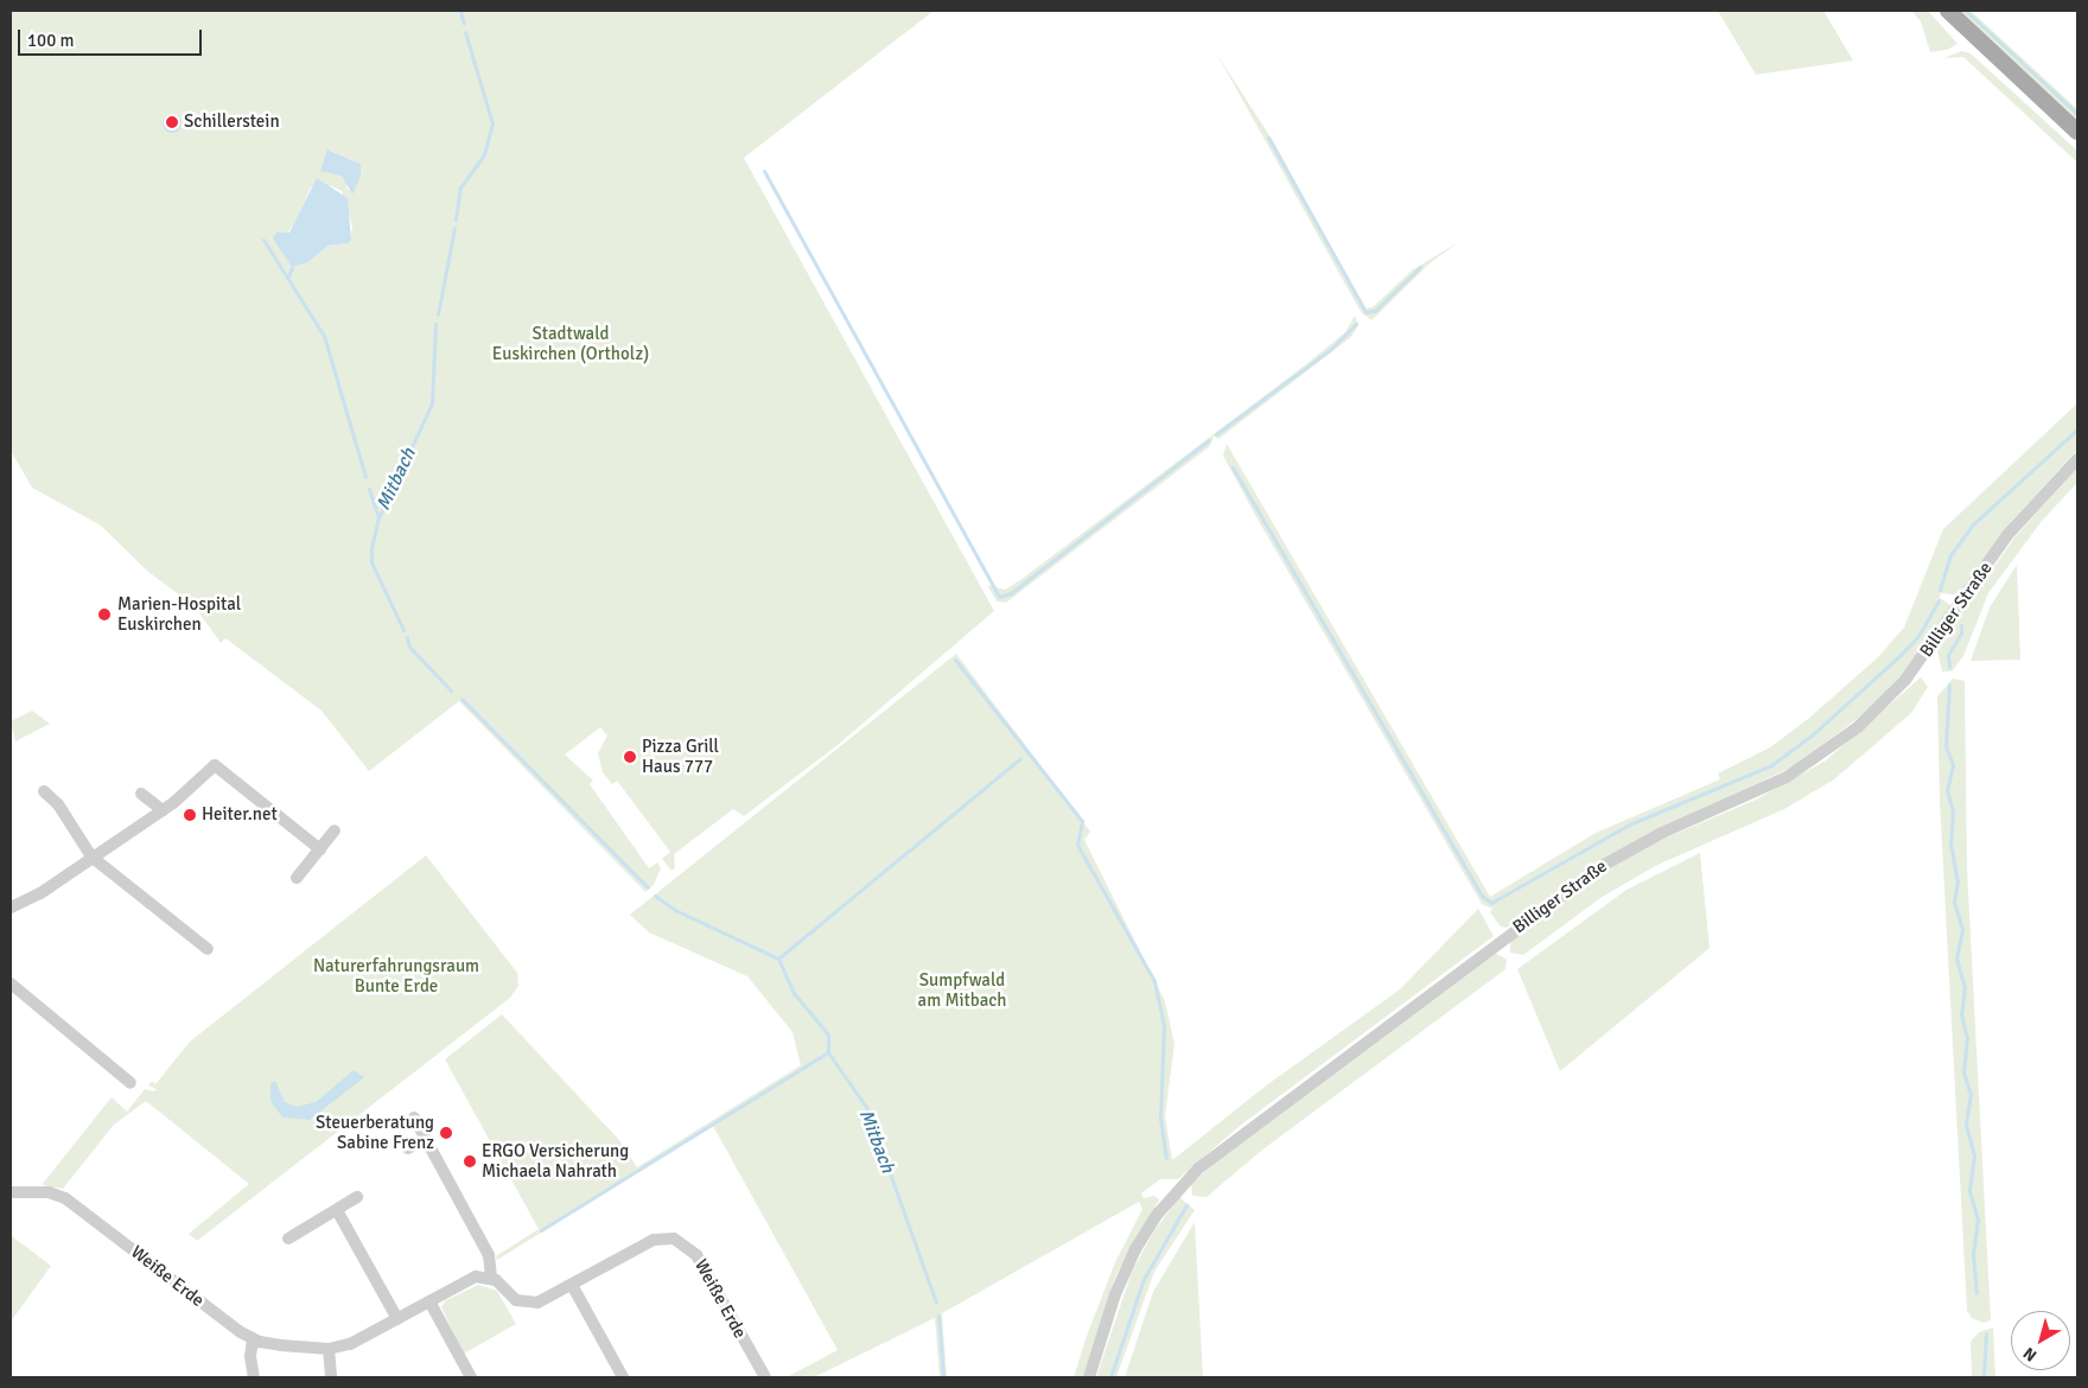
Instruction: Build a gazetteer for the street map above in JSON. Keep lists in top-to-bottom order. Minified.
{"streets":{"street":["Billiger Straße","Weiße Erde"]},"water":["Mitbach"],"parks":["Stadtwald Euskirchen (Ortholz)","Naturerfahrungsraum Bunte Erde","Sumpfwald am Mitbach"],"places":["Schillerstein","Marien-Hospital Euskirchen","Pizza Grill Haus 777","Heiter.net","Steuerberatung Sabine Frenz","ERGO Versicherung Michaela Nahrath"],"scale_bar":"100 m","north":"bottom left"}
